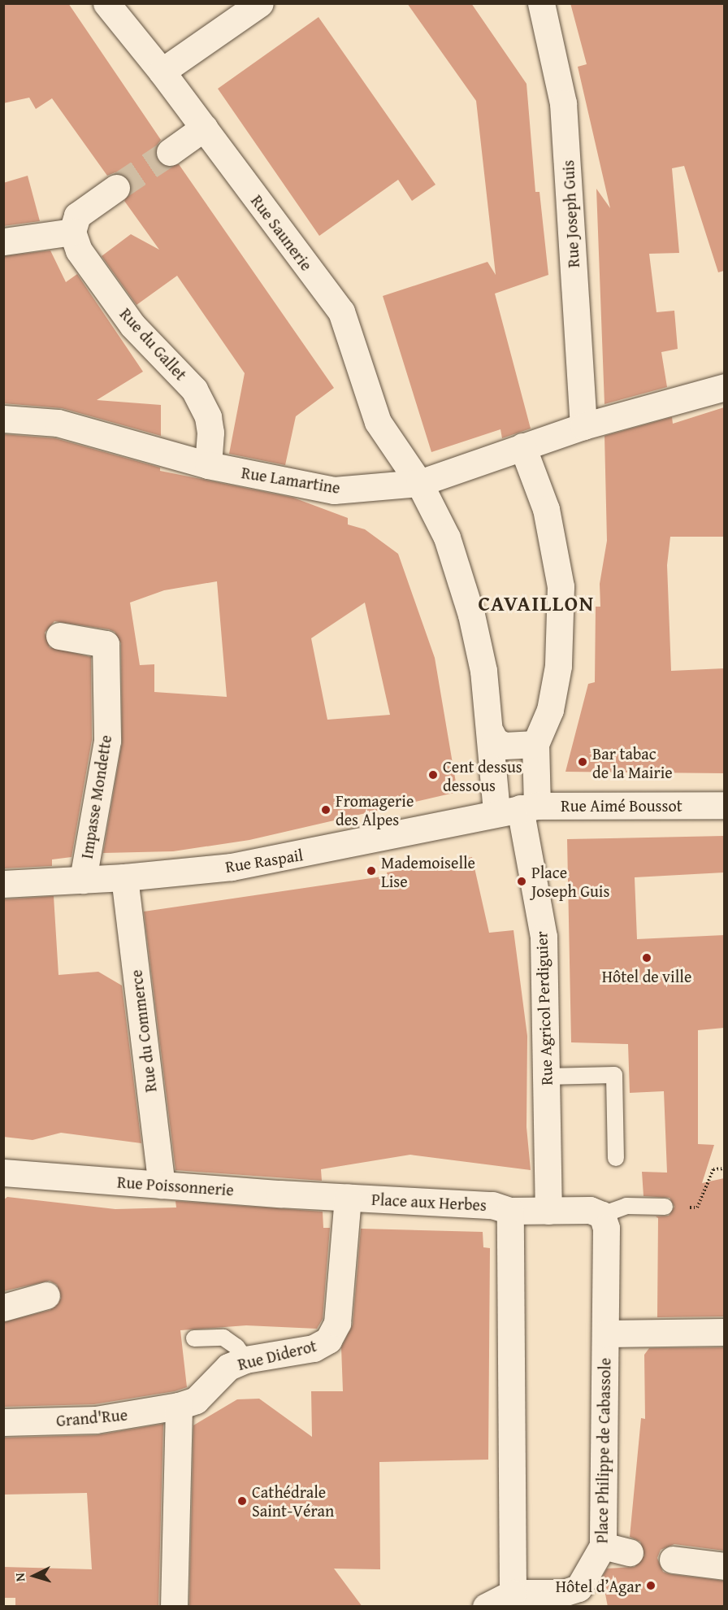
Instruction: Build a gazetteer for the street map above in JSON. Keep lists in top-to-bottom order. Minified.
{"streets":{"street":["Rue Joseph Guis","Rue Saunerie","Rue du Gallet","Rue Lamartine","Impasse Mondette","Rue Aimé Boussot","Rue Raspail","Rue Agricol Perdiguier","Rue du Commerce","Rue Poissonnerie","Place aux Herbes","Rue Diderot","Grand'Rue","Place Philippe de Cabassole"]},"crossings":[["Rue Joseph Guis","Rue Lamartine"],["Rue Saunerie","Rue Lamartine"],["Rue du Gallet","Rue Lamartine"],["Impasse Mondette","Rue Raspail"],["Rue Aimé Boussot","Rue Raspail"],["Rue Aimé Boussot","Rue Agricol Perdiguier"],["Rue Raspail","Rue Agricol Perdiguier"],["Rue Raspail","Rue du Commerce"],["Rue du Commerce","Rue Poissonnerie"],["Rue Poissonnerie","Place aux Herbes"],["Rue Poissonnerie","Rue Diderot"],["Place aux Herbes","Rue Diderot"],["Rue Diderot","Grand'Rue"]],"districts":["CAVAILLON"],"places":["Bar tabac de la Mairie","Cent dessus dessous","Fromagerie des Alpes","Mademoiselle Lise","Place Joseph Guis","Hôtel de ville","Cathédrale Saint-Véran","Hôtel d’Agar"],"north":"left"}
